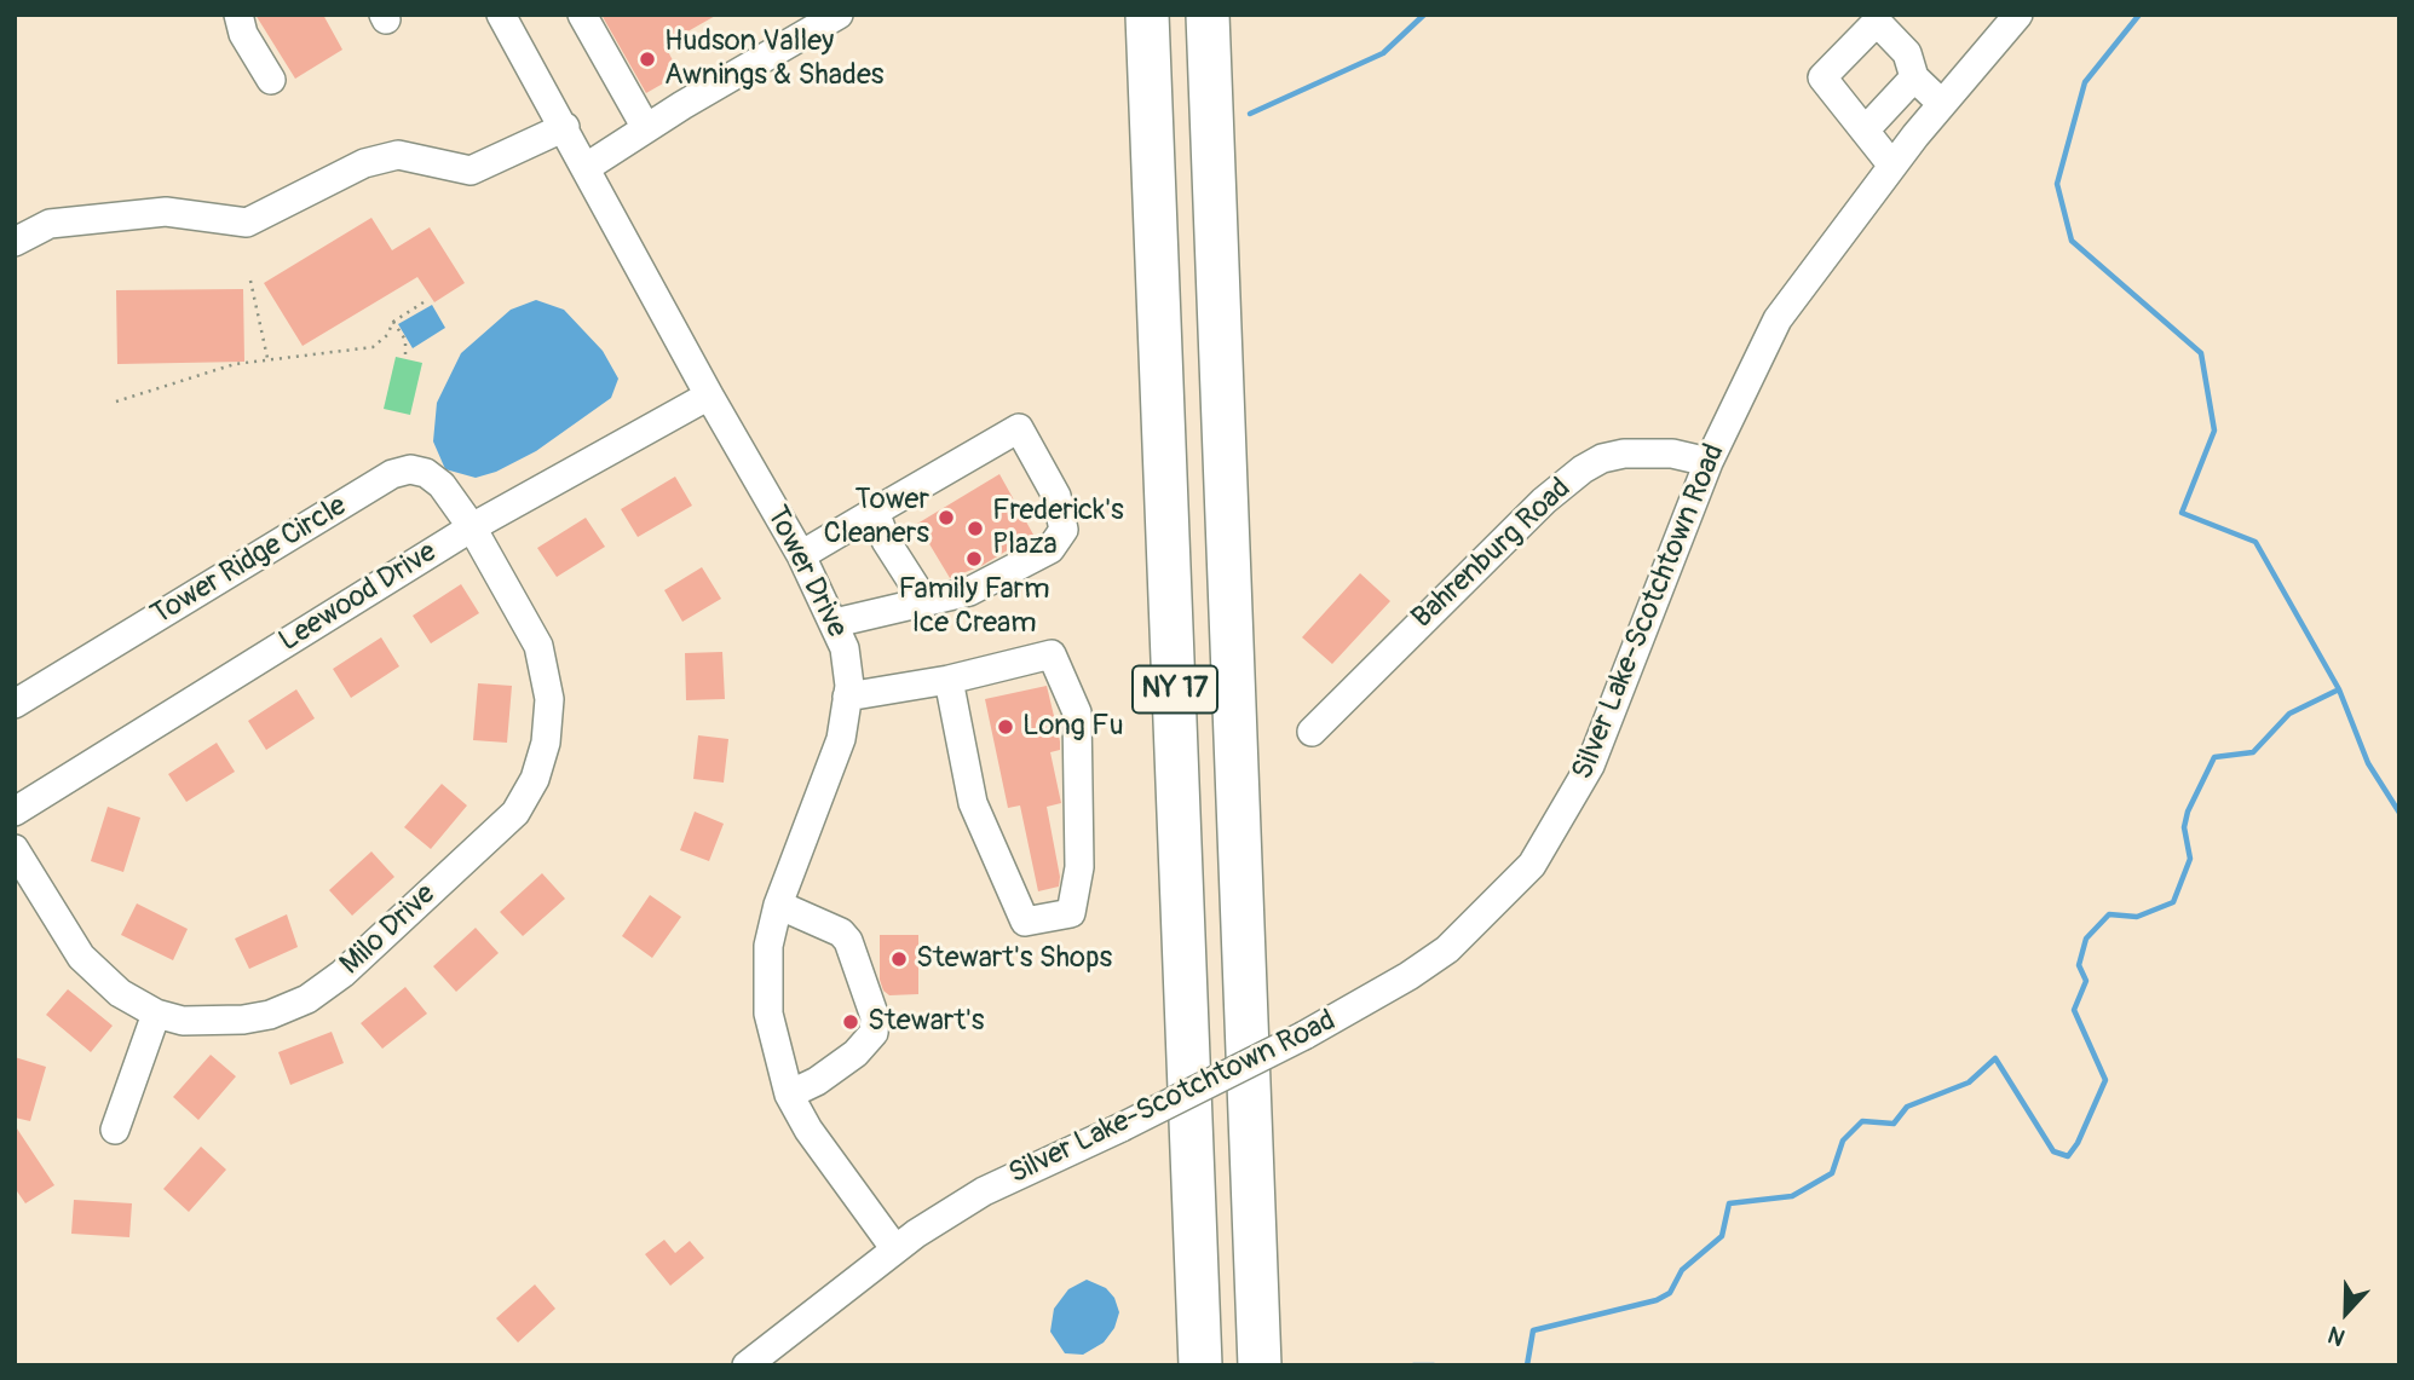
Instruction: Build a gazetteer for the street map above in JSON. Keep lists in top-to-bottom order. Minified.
{"streets":{"highway":["NY 17"],"street":["Bahrenburg Road","Tower Ridge Circle","Tower Drive","Leewood Drive","Silver Lake-Scotchtown Road","Milo Drive"]},"crossings":[["Bahrenburg Road","Silver Lake-Scotchtown Road"],["Tower Ridge Circle","Leewood Drive"],["Tower Ridge Circle","Milo Drive"],["Tower Drive","Leewood Drive"],["Tower Drive","Silver Lake-Scotchtown Road"],["Leewood Drive","Milo Drive"]],"places":["Hudson Valley Awnings & Shades","Tower Cleaners","Frederick's Plaza","Family Farm Ice Cream","Long Fu","Stewart's Shops","Stewart's"],"north":"bottom"}
